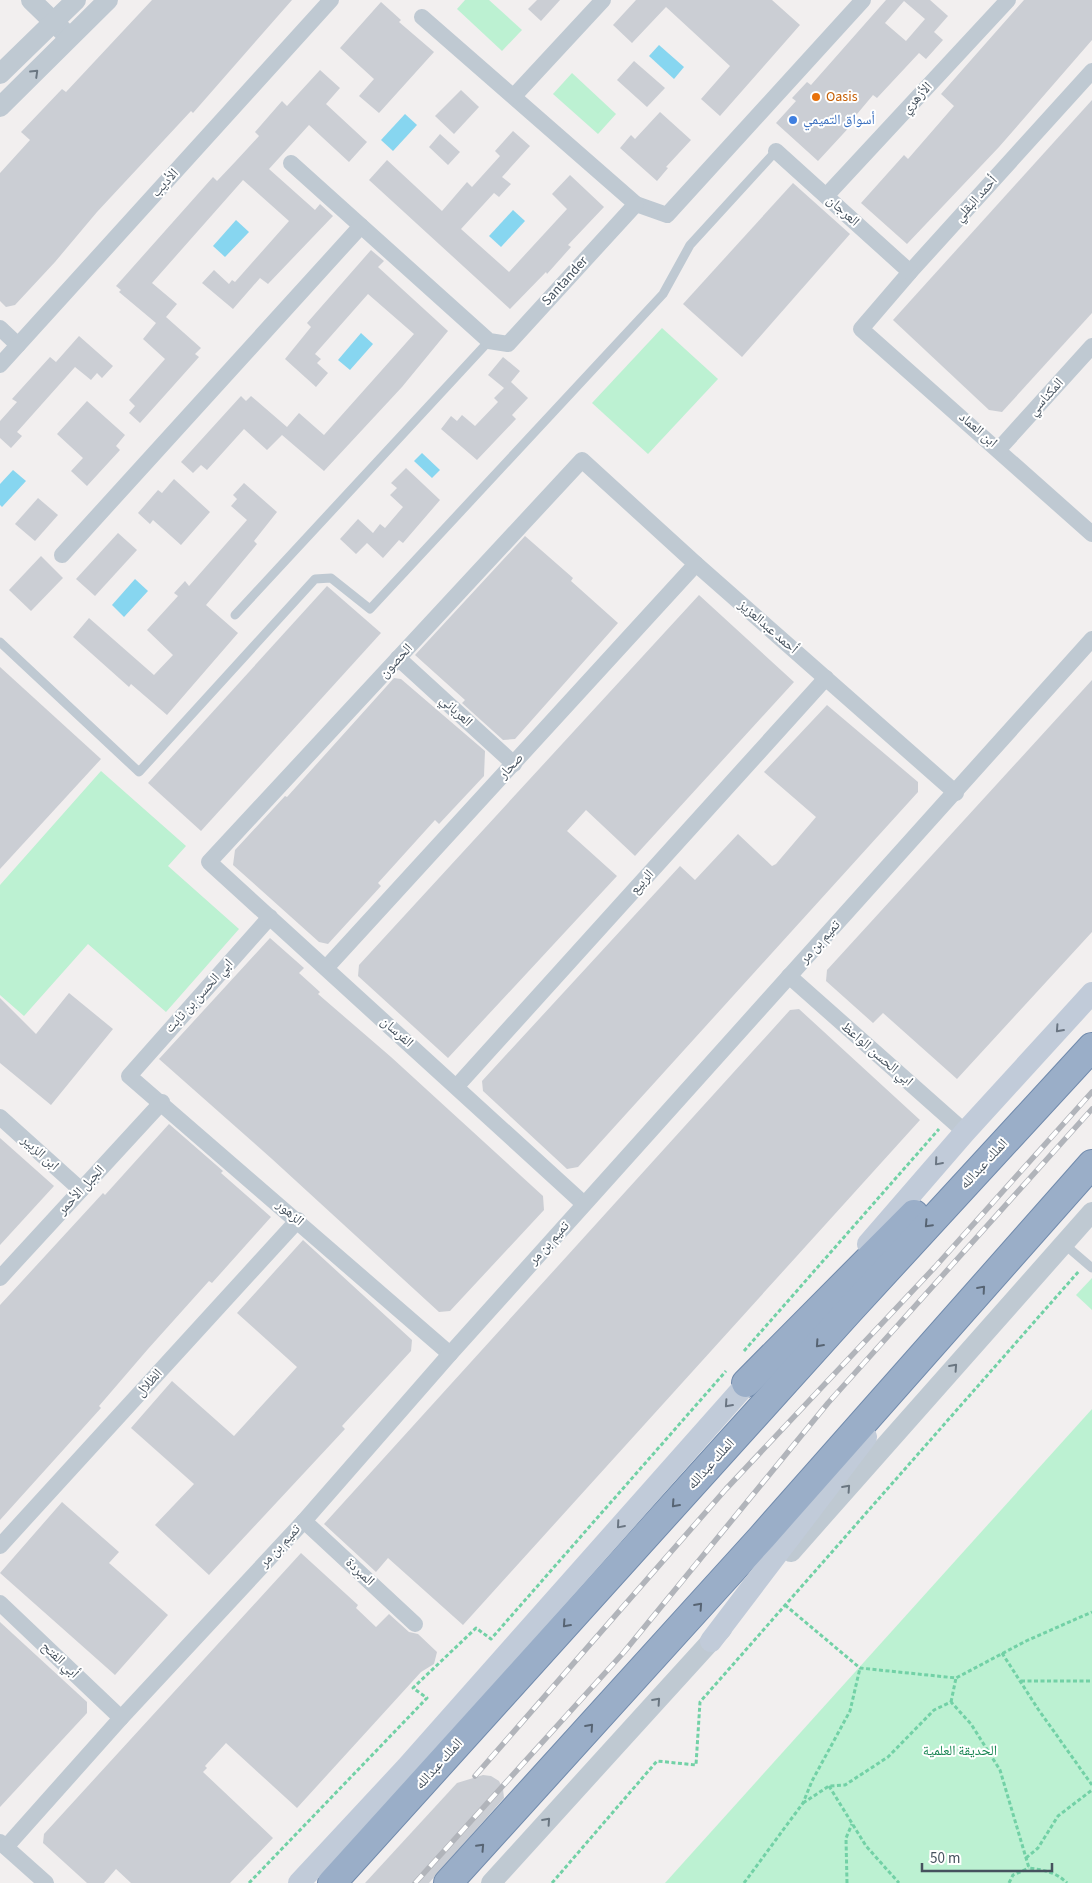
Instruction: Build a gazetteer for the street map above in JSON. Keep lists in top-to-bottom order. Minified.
{"streets":{"highway":["الملك عبدالله"],"street":["الأزهري","الأديب","أحمد البقلي","العرجان","Santander","المكناسي","ابن العماد","أحمد عبدالعزيز","الحصون","العرباني","صحار","الربيع","تميم بن مر","ابي الحسن بن ثابت","الفرسان","ابي الحسن الواعظ","ابن الزبير","الجبل الأحمر","الزهور","الظلال","المبردة","أبي الفتح"]},"crossings":[["الأزهري","العرجان"],["أحمد البقلي","العرجان"],["أحمد البقلي","ابن العماد"],["المكناسي","ابن العماد"],["أحمد عبدالعزيز","الحصون"],["أحمد عبدالعزيز","صحار"],["أحمد عبدالعزيز","الربيع"],["أحمد عبدالعزيز","تميم بن مر"],["الحصون","العرباني"],["الحصون","الفرسان"],["العرباني","صحار"],["صحار","الفرسان"],["الربيع","الفرسان"],["تميم بن مر","الفرسان"],["تميم بن مر","ابي الحسن الواعظ"],["تميم بن مر","الزهور"],["تميم بن مر","المبردة"],["تميم بن مر","أبي الفتح"],["ابي الحسن بن ثابت","الفرسان"],["ابي الحسن بن ثابت","الزهور"],["ابن الزبير","الجبل الأحمر"],["الجبل الأحمر","الزهور"],["الزهور","الظلال"]],"parks":["الحديقة العلمية"],"places":["Oasis","أسواق التميمي"],"scale_bar":"50 m"}
